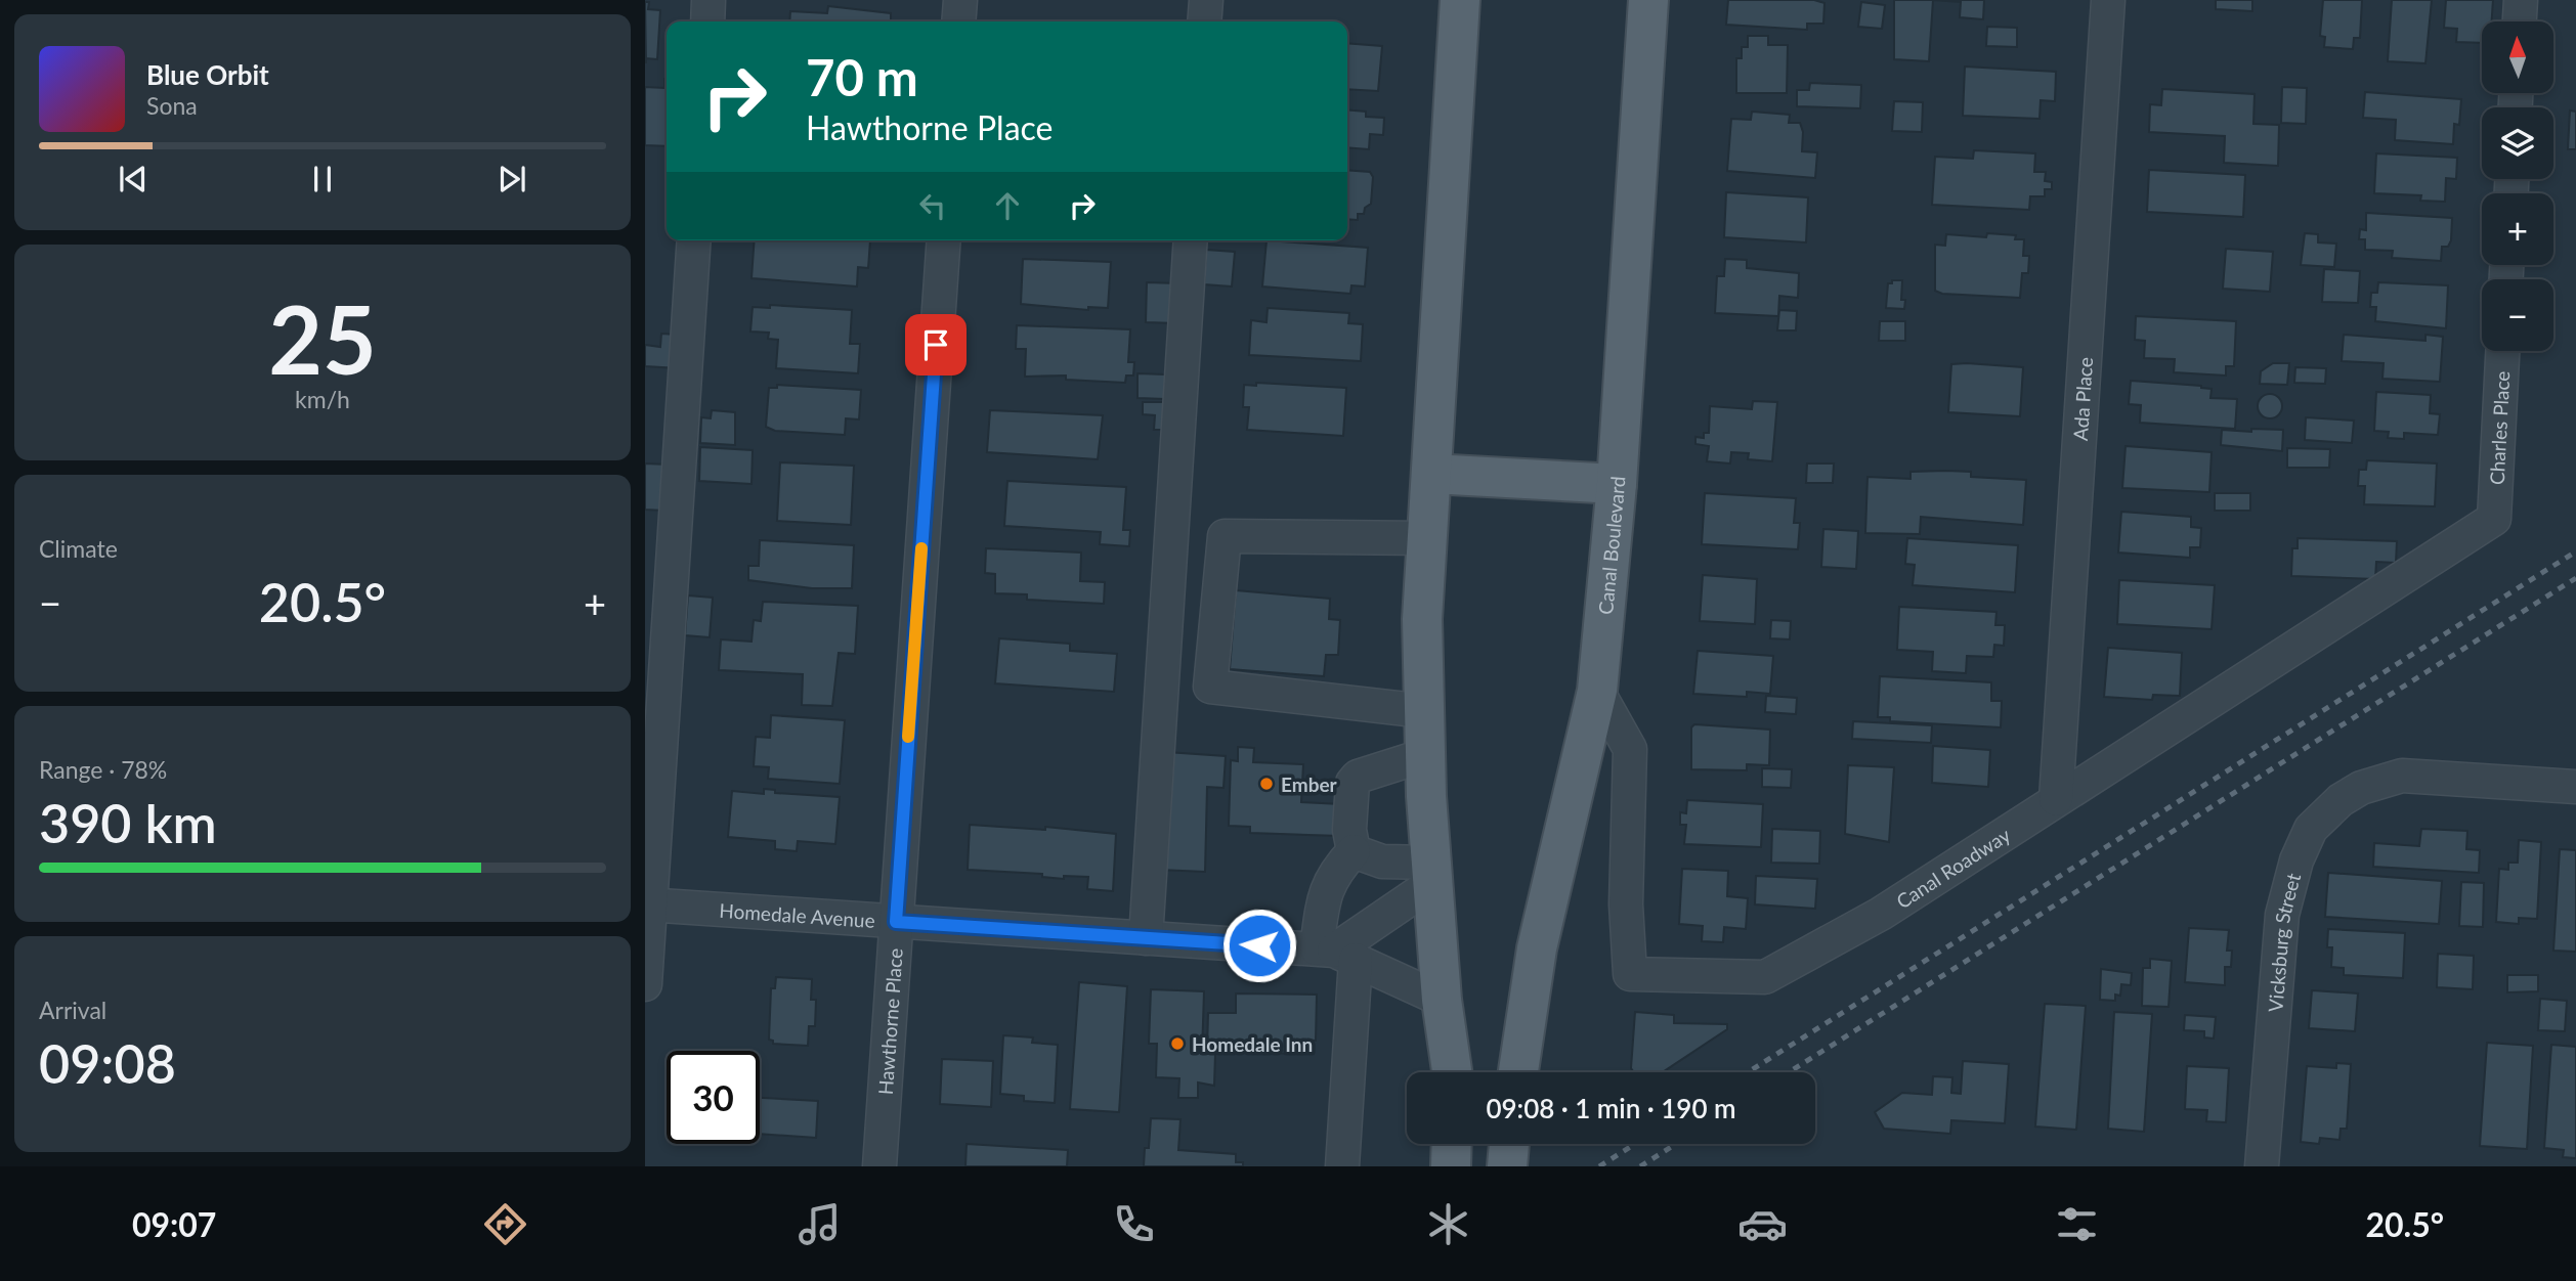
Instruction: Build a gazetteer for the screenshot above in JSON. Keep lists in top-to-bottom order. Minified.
{"streets":{"main road":["Canal Boulevard"],"street":["Ada Place","Charles Place","Canal Roadway","Homedale Avenue","Vicksburg Street","Hawthorne Place"]},"crossings":[["Ada Place","Canal Roadway"],["Charles Place","Canal Roadway"],["Canal Boulevard","Canal Roadway"],["Homedale Avenue","Hawthorne Place"]],"places":["Ember","Homedale Inn"],"north":"top","page":{"map_buttons":["+","−"],"turn":["70 m","Hawthorne Place"],"song":["Blue Orbit","Sona"],"tile":[["25","km/h"],"Climate",["Range · 78%","390 km"],["Arrival","09:08"]],"heat":["−","20.5°","+"],"limit":"30","trip":"09:08 · 1 min · 190 m","tabs":["09:07","20.5°"]}}
